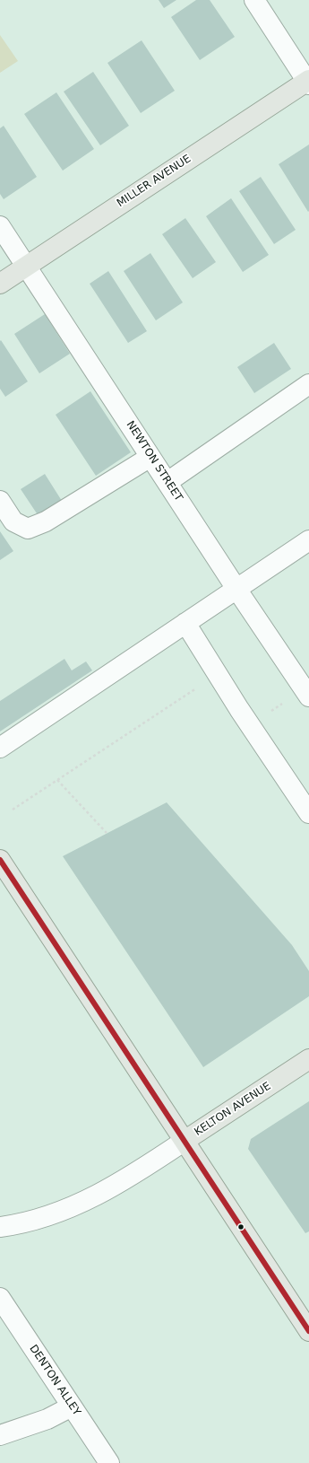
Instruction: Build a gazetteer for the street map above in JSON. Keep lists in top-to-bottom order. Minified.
{"streets":{"main road":["MILLER AVENUE","KELTON AVENUE"],"street":["NEWTON STREET","DENTON ALLEY"]},"crossings":[["MILLER AVENUE","NEWTON STREET"]]}
